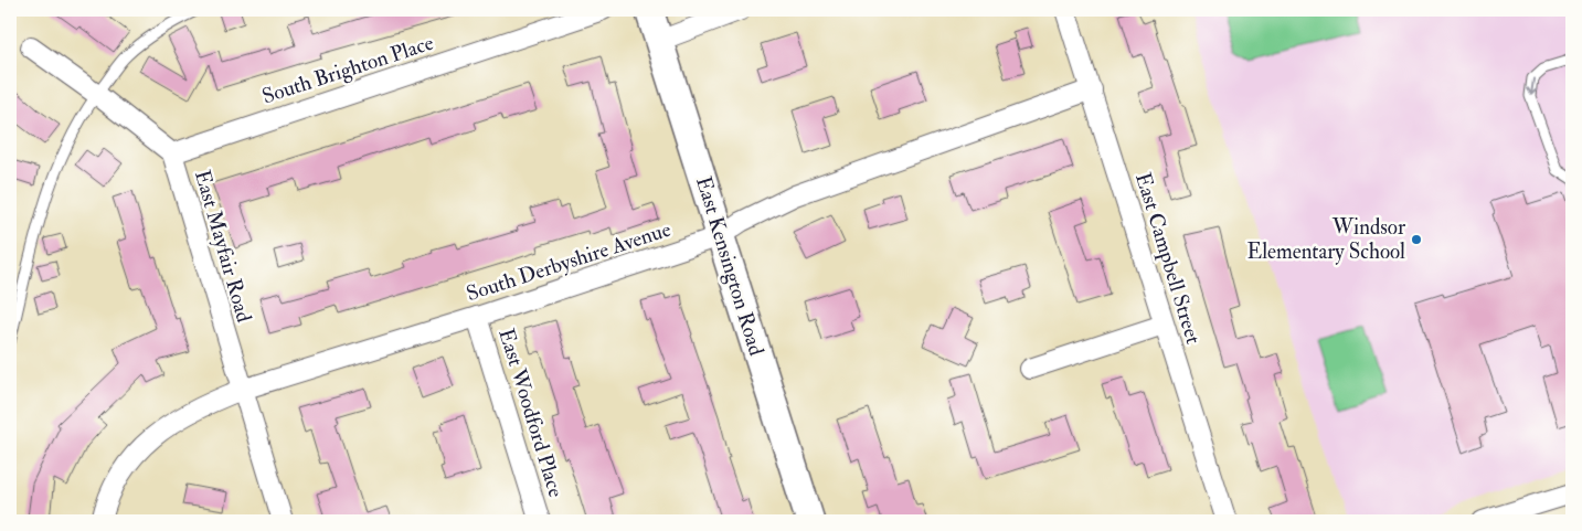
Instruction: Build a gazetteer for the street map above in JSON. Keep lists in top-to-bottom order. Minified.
{"streets":{"main road":["East Kensington Road"],"street":["South Brighton Place","East Mayfair Road","East Campbell Street","South Derbyshire Avenue","East Woodford Place"]},"crossings":[["South Brighton Place","East Mayfair Road"],["East Mayfair Road","South Derbyshire Avenue"],["East Campbell Street","South Derbyshire Avenue"],["South Derbyshire Avenue","East Kensington Road"],["South Derbyshire Avenue","East Woodford Place"]],"places":["Windsor Elementary School"]}
